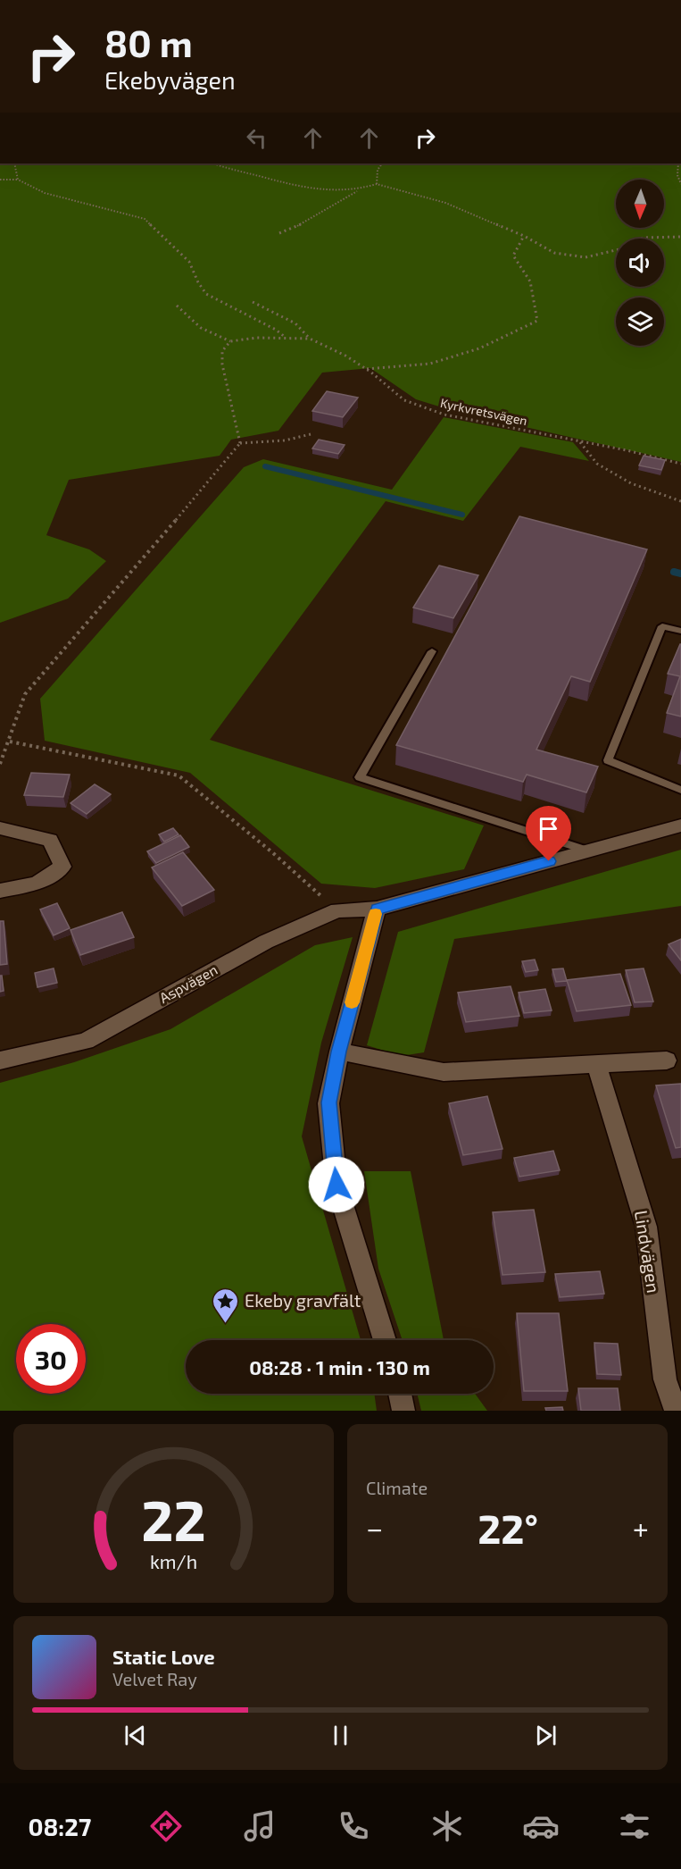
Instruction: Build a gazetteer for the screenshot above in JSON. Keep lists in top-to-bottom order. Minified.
{"streets":{"street":["Aspvägen","Lindvägen"],"path":["Kyrkvretsvägen"]},"places":{"place":["Ekeby gravfält"]},"north":"bottom","page":{"turn":["80 m","Ekebyvägen"],"limit":"30","trip":"08:28 · 1 min · 130 m","tile":"Climate","heat":["−","22°","+"],"song":["Static Love","Velvet Ray"],"tabs":"08:27","gauge":["22","km/h"]}}
